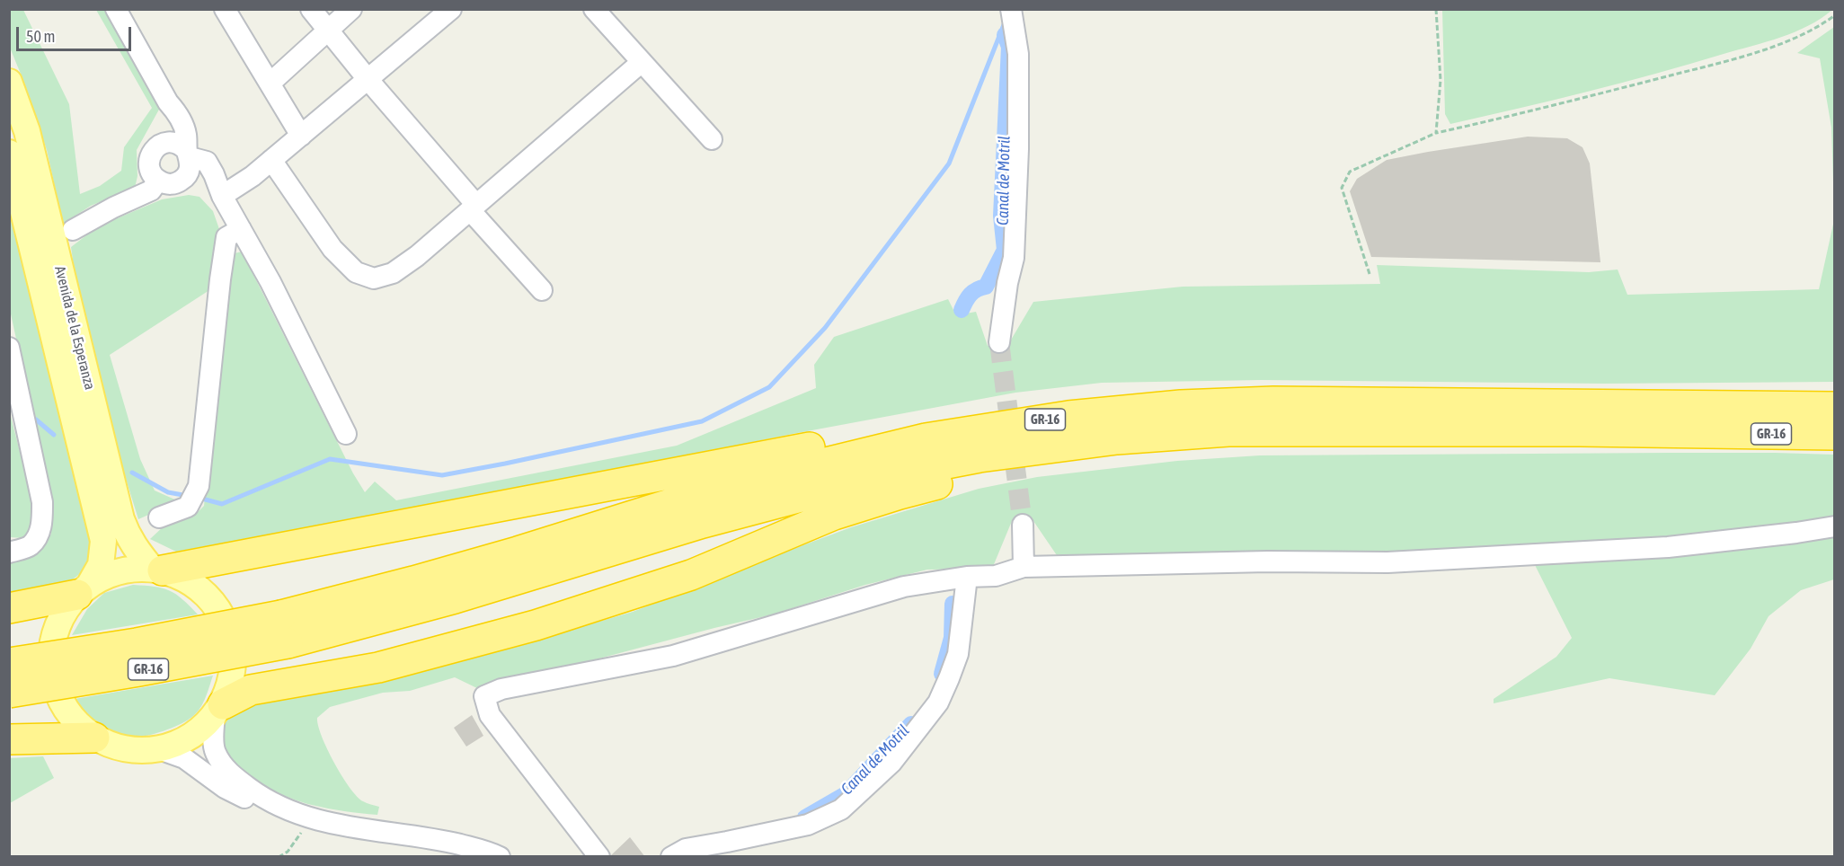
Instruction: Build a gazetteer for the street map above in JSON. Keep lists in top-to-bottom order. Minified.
{"streets":{"highway":["GR-16"],"main road":["Avenida de la Esperanza"]},"water":["Canal de Motril"],"scale_bar":"50 m"}
